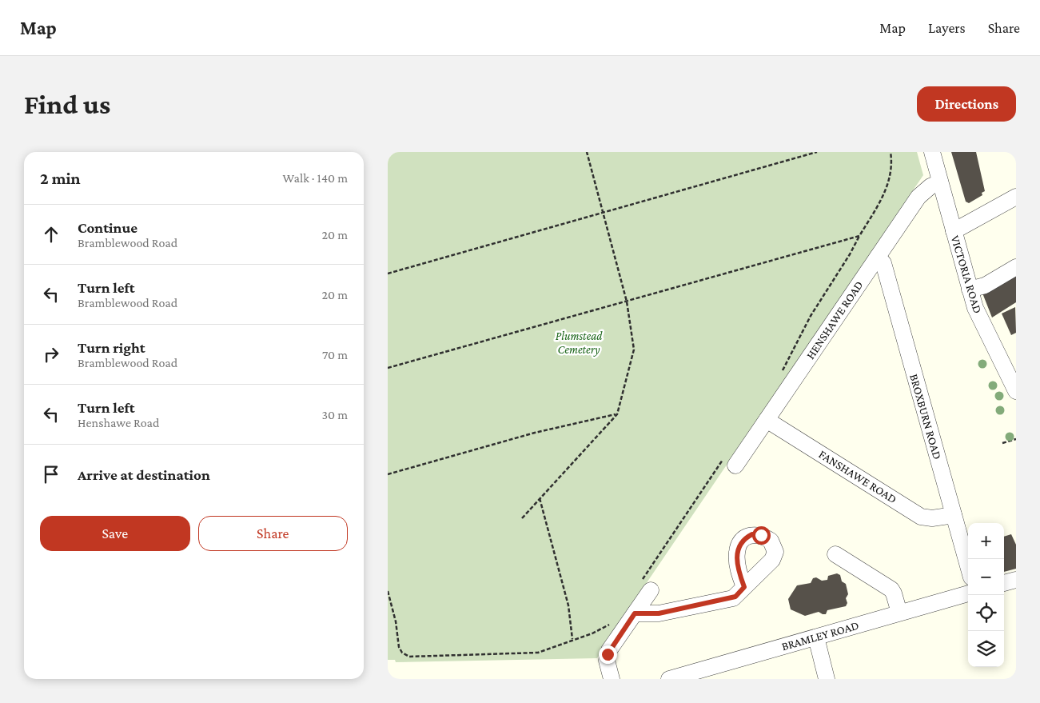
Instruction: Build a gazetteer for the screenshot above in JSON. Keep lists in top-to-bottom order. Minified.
{"streets":{"street":["VICTORIA ROAD","HENSHAWE ROAD","BROXBURN ROAD","FANSHAWE ROAD","BRAMLEY ROAD"]},"crossings":[["VICTORIA ROAD","HENSHAWE ROAD"],["HENSHAWE ROAD","BROXBURN ROAD"],["HENSHAWE ROAD","FANSHAWE ROAD"],["BROXBURN ROAD","FANSHAWE ROAD"]],"parks":["Plumstead Cemetery"],"page":{"header":"Map","nav":["Map","Layers","Share"],"buttons":["Directions",["Save","Share"]],"title":"Find us","heading":["2 min","Walk · 140 m"],"list":[["Continue","Bramblewood Road","20 m"],["Turn left","Bramblewood Road","20 m"],["Turn right","Bramblewood Road","70 m"],["Turn left","Henshawe Road","30 m"],"Arrive at destination"],"map_buttons":["+","−"]}}
